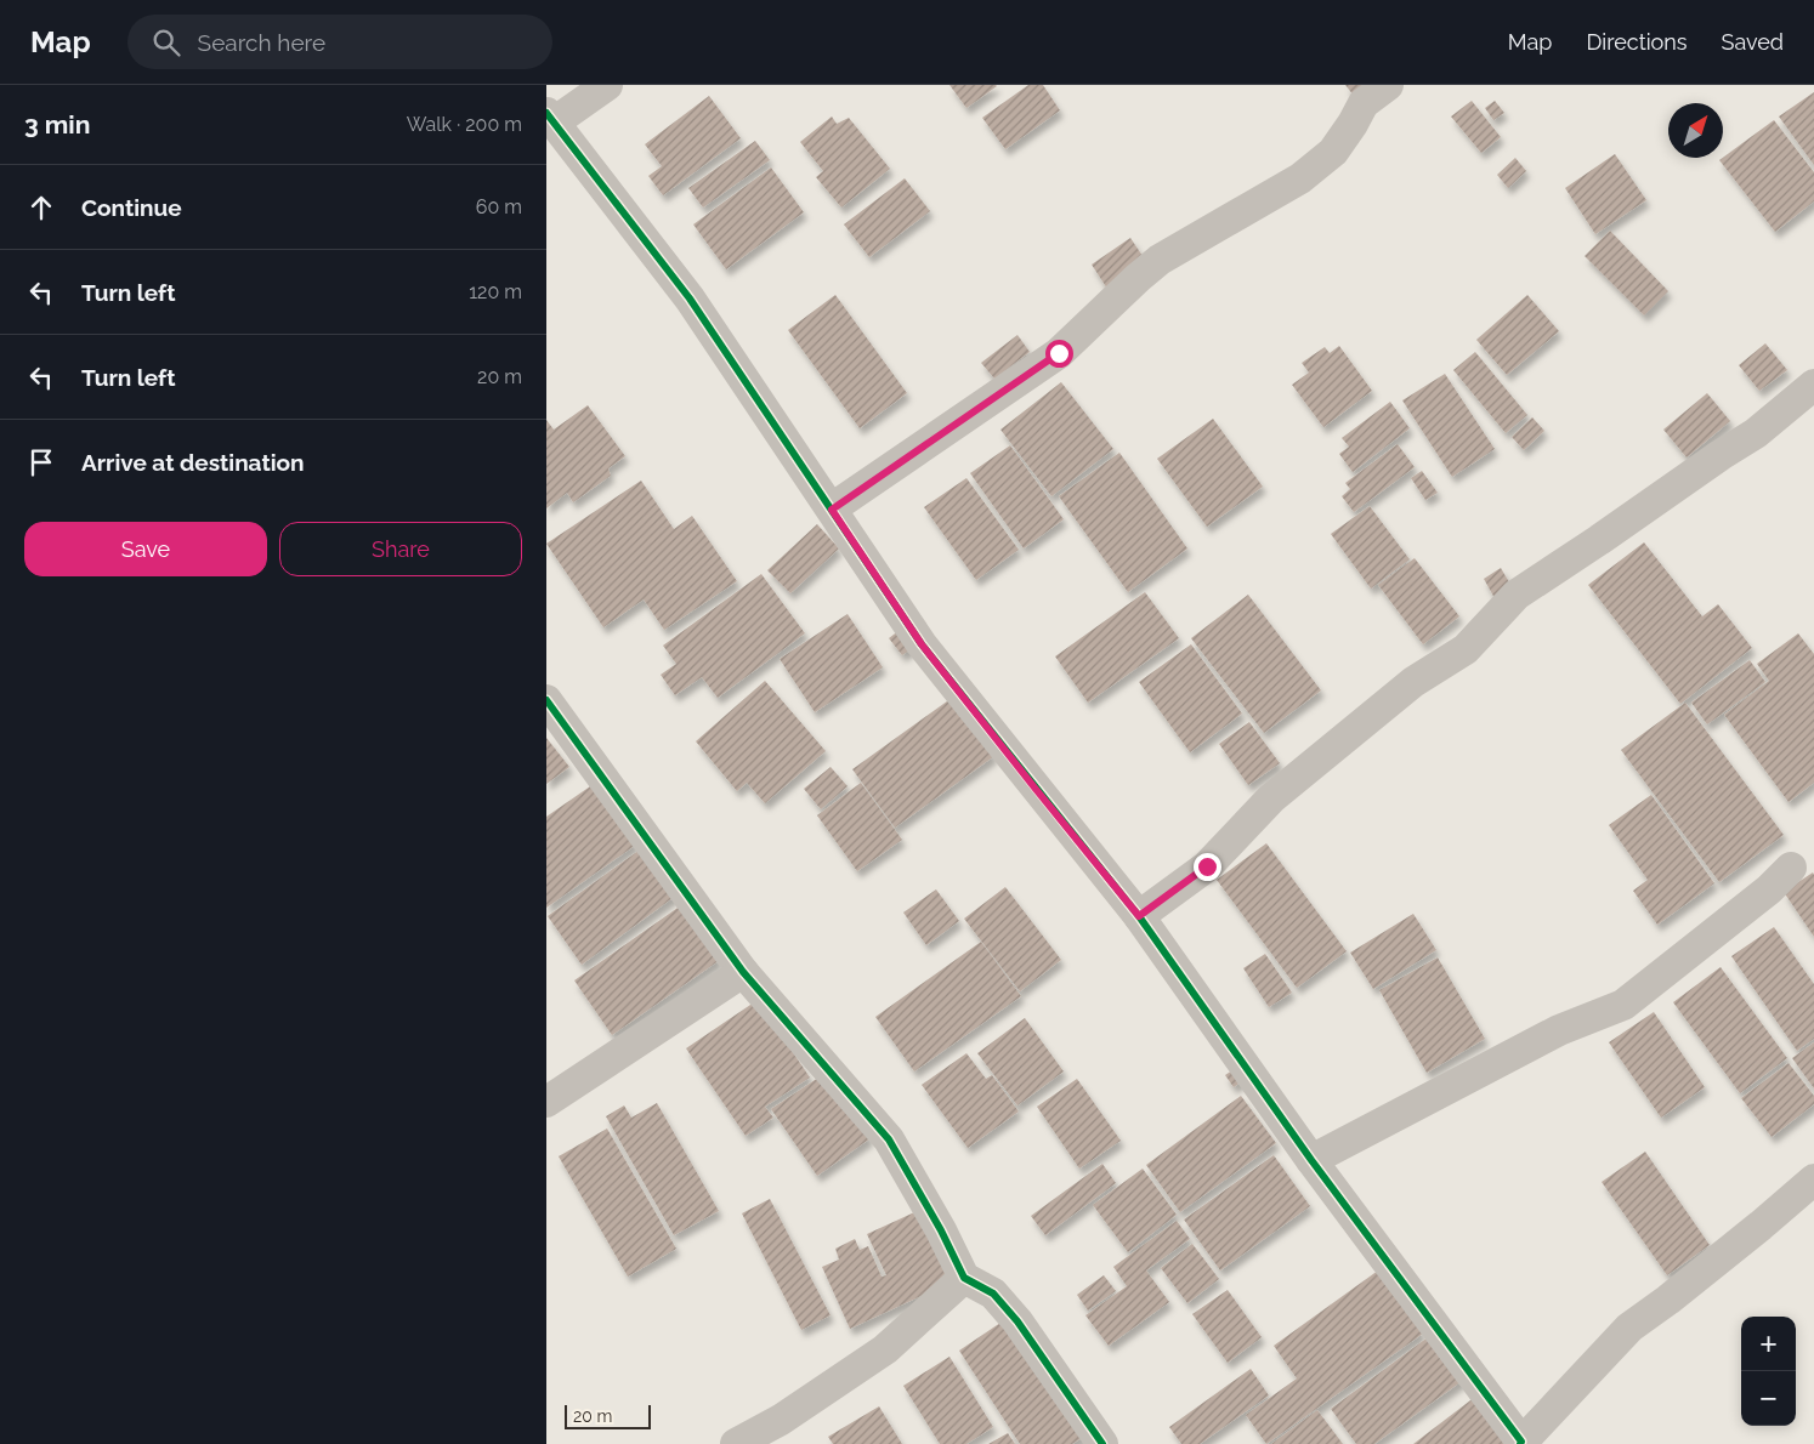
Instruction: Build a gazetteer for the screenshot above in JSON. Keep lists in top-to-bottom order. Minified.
{"scale_bar":"20 m","north":"top right","page":{"header":"Map","search":"Search here","nav":["Map","Directions","Saved"],"heading":["3 min","Walk · 200 m"],"list":[["Continue","60 m"],["Turn left","120 m"],["Turn left","20 m"],"Arrive at destination"],"buttons":["Save","Share"],"map_buttons":["+","−"],"scale":"20 m"}}
